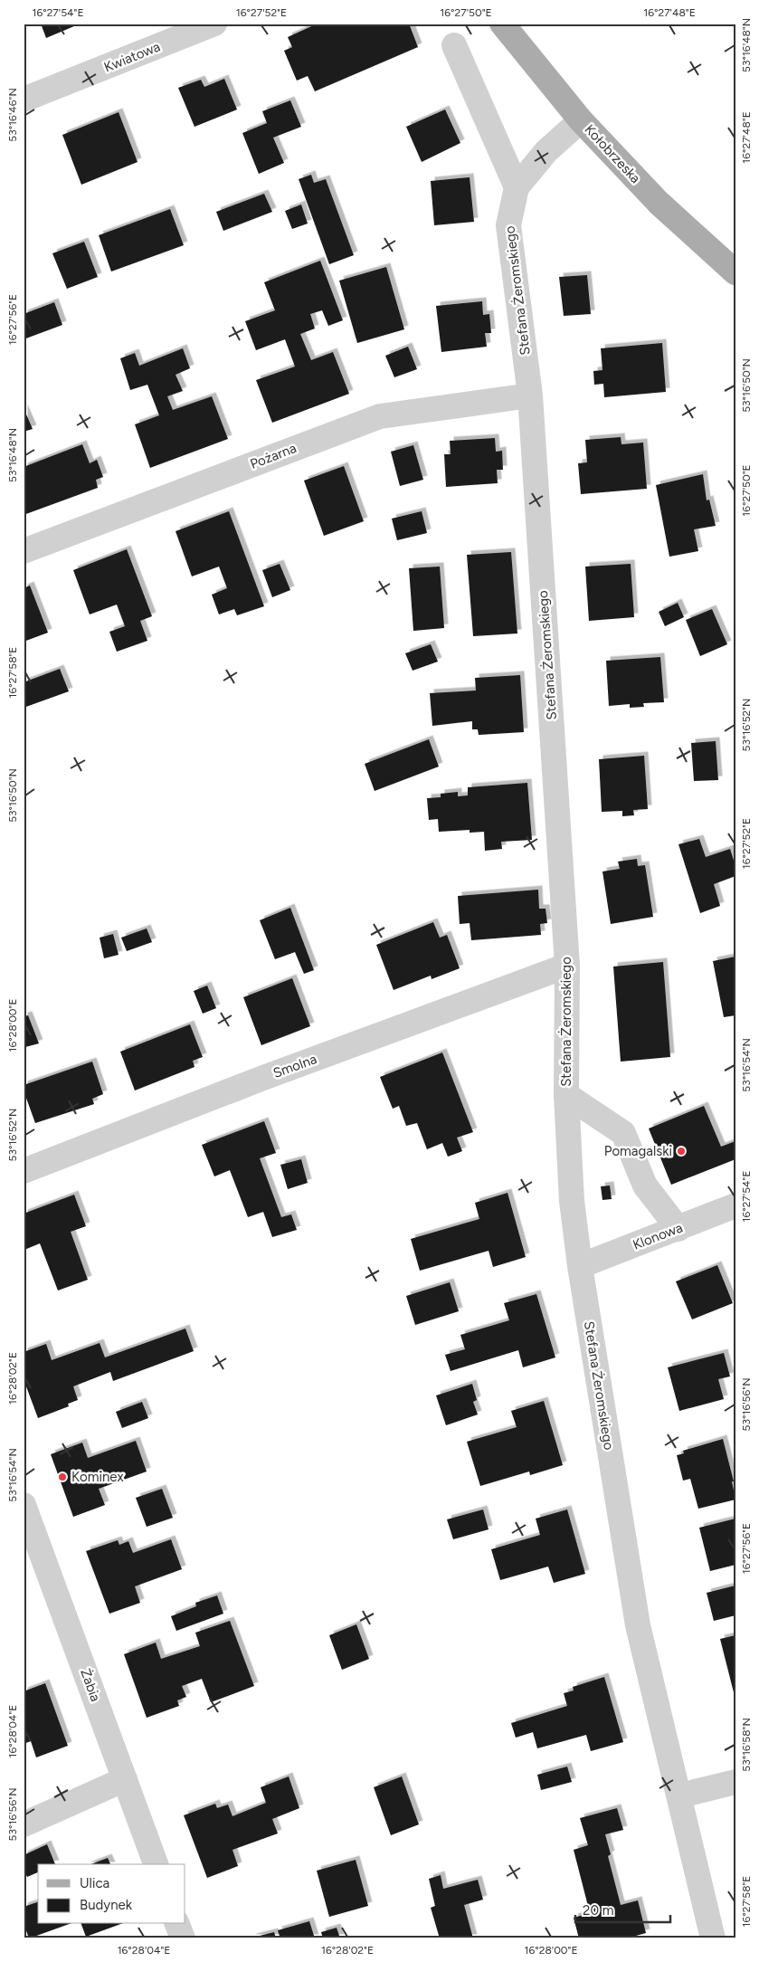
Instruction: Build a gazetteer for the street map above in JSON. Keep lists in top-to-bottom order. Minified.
{"streets":{"main road":["Kołobrzeska"],"street":["Kwiatowa","Stefana Żeromskiego","Pożarna","Smolna","Klonowa","Żabia"]},"crossings":[["Kołobrzeska","Stefana Żeromskiego"],["Stefana Żeromskiego","Pożarna"],["Stefana Żeromskiego","Smolna"],["Stefana Żeromskiego","Klonowa"]],"places":["Pomagalski","Kominex"],"legend":["Ulica","Budynek"],"scale_bar":"20 m","coordinates":["16°27'54\"E","16°27'52\"E","16°27'50\"E","16°27'48\"E","53°16'48\"N","53°16'46\"N","16°27'56\"E","53°16'50\"N","16°27'58\"E","53°16'52\"N","16°28'00\"E","53°16'54\"N","16°28'02\"E","53°16'56\"N","16°28'04\"E","53°16'58\"N"]}
